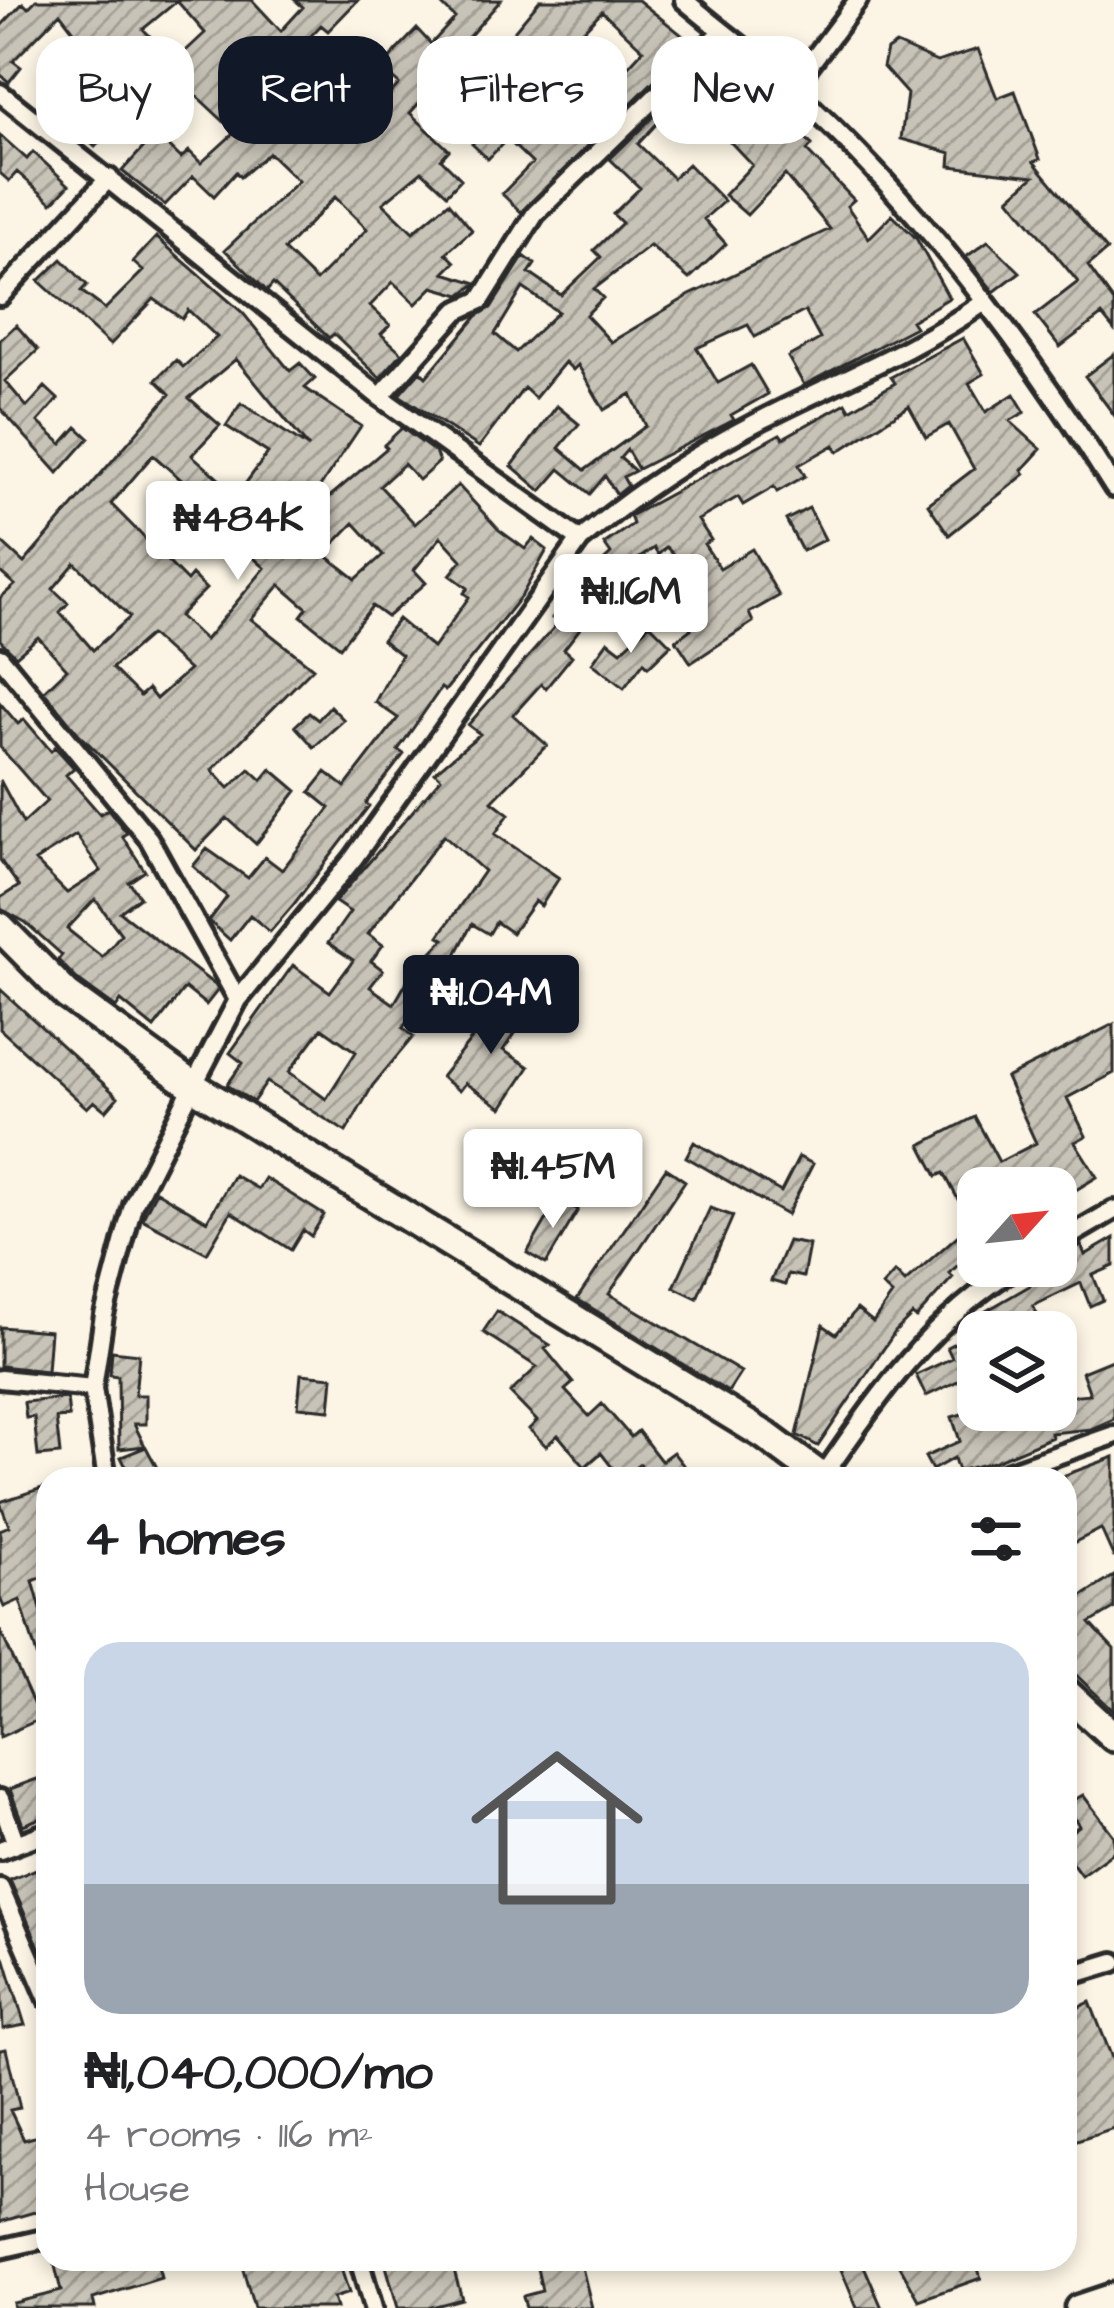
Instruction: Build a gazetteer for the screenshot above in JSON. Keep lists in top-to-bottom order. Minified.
{"north":"top right","page":{"chip":["Buy","Rent","Filters","New"],"price":["₦484K","₦1.16M","₦1.04M","₦1.45M"],"heading":"4 homes","list":[{"name":"₦1,040,000/mo","note":"4 rooms · 116 m² · House"}]}}
